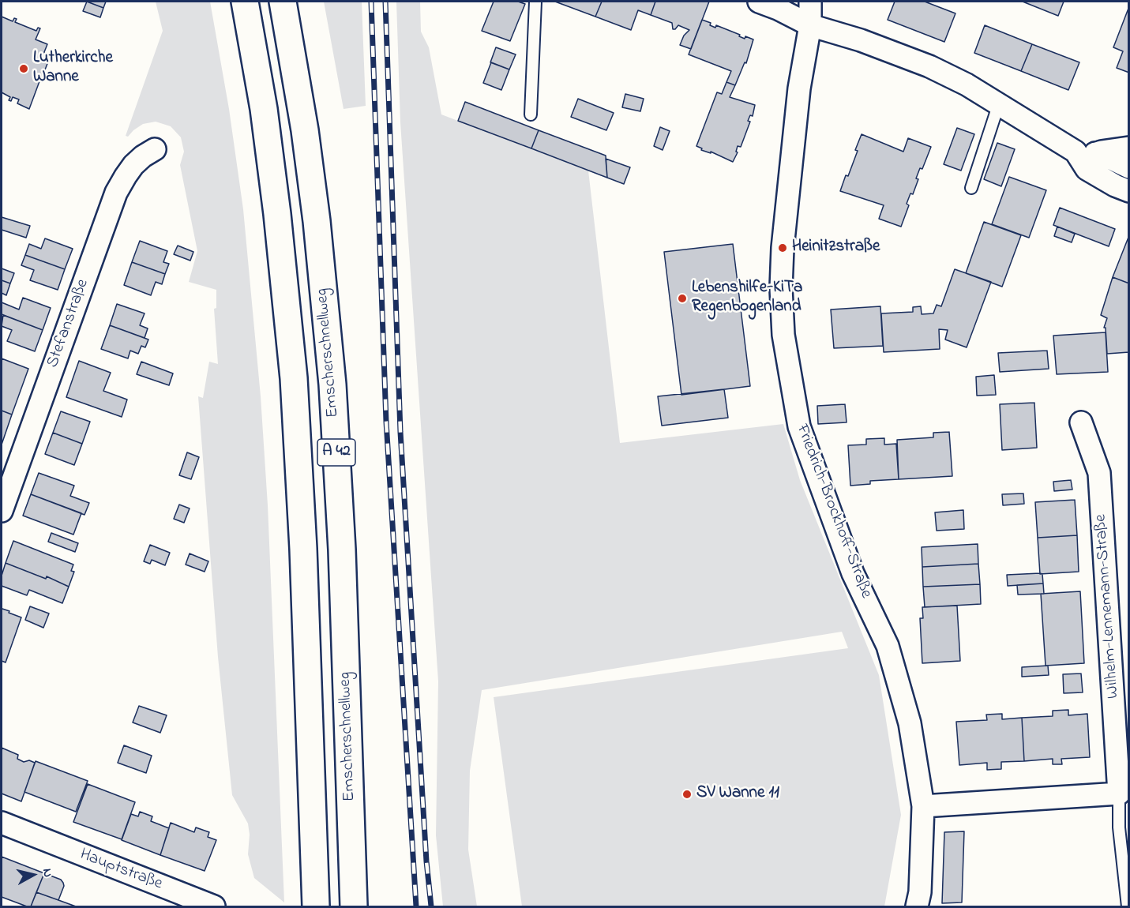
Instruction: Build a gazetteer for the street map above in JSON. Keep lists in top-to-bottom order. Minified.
{"streets":{"main road":["Emscherschnellweg","A 42"],"street":["Stefanstraße","Friedrich-Brockhoff-Straße","Wilhelm-Lennemann-Straße","Hauptstraße"]},"places":["Lutherkirche Wanne","Heinitzstraße","Lebenshilfe-KiTa Regenbogenland","SV Wanne 11"],"north":"right"}
